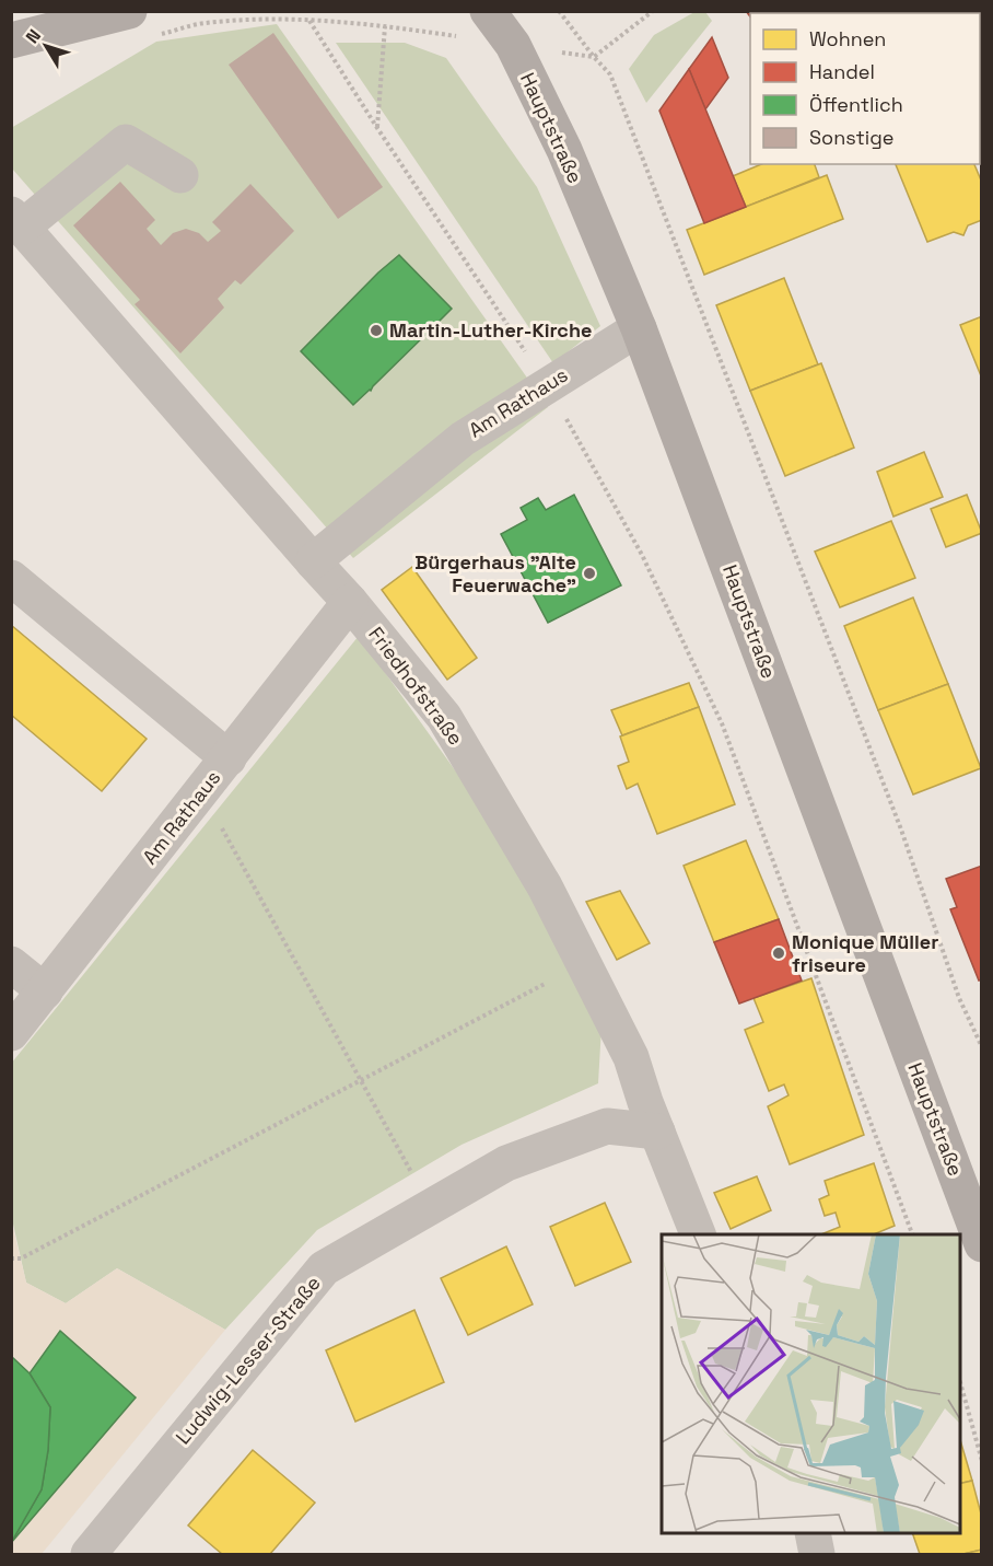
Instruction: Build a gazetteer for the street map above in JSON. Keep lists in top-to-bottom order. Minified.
{"streets":{"main road":["Hauptstraße"],"street":["Am Rathaus","Friedhofstraße","Ludwig-Lesser-Straße"]},"crossings":[["Hauptstraße","Am Rathaus"],["Am Rathaus","Friedhofstraße"],["Friedhofstraße","Ludwig-Lesser-Straße"]],"places":["Martin-Luther-Kirche","Bürgerhaus \"Alte Feuerwache\"","Monique Müller friseure"],"legend":["Wohnen","Handel","Öffentlich","Sonstige"],"north":"top left"}
